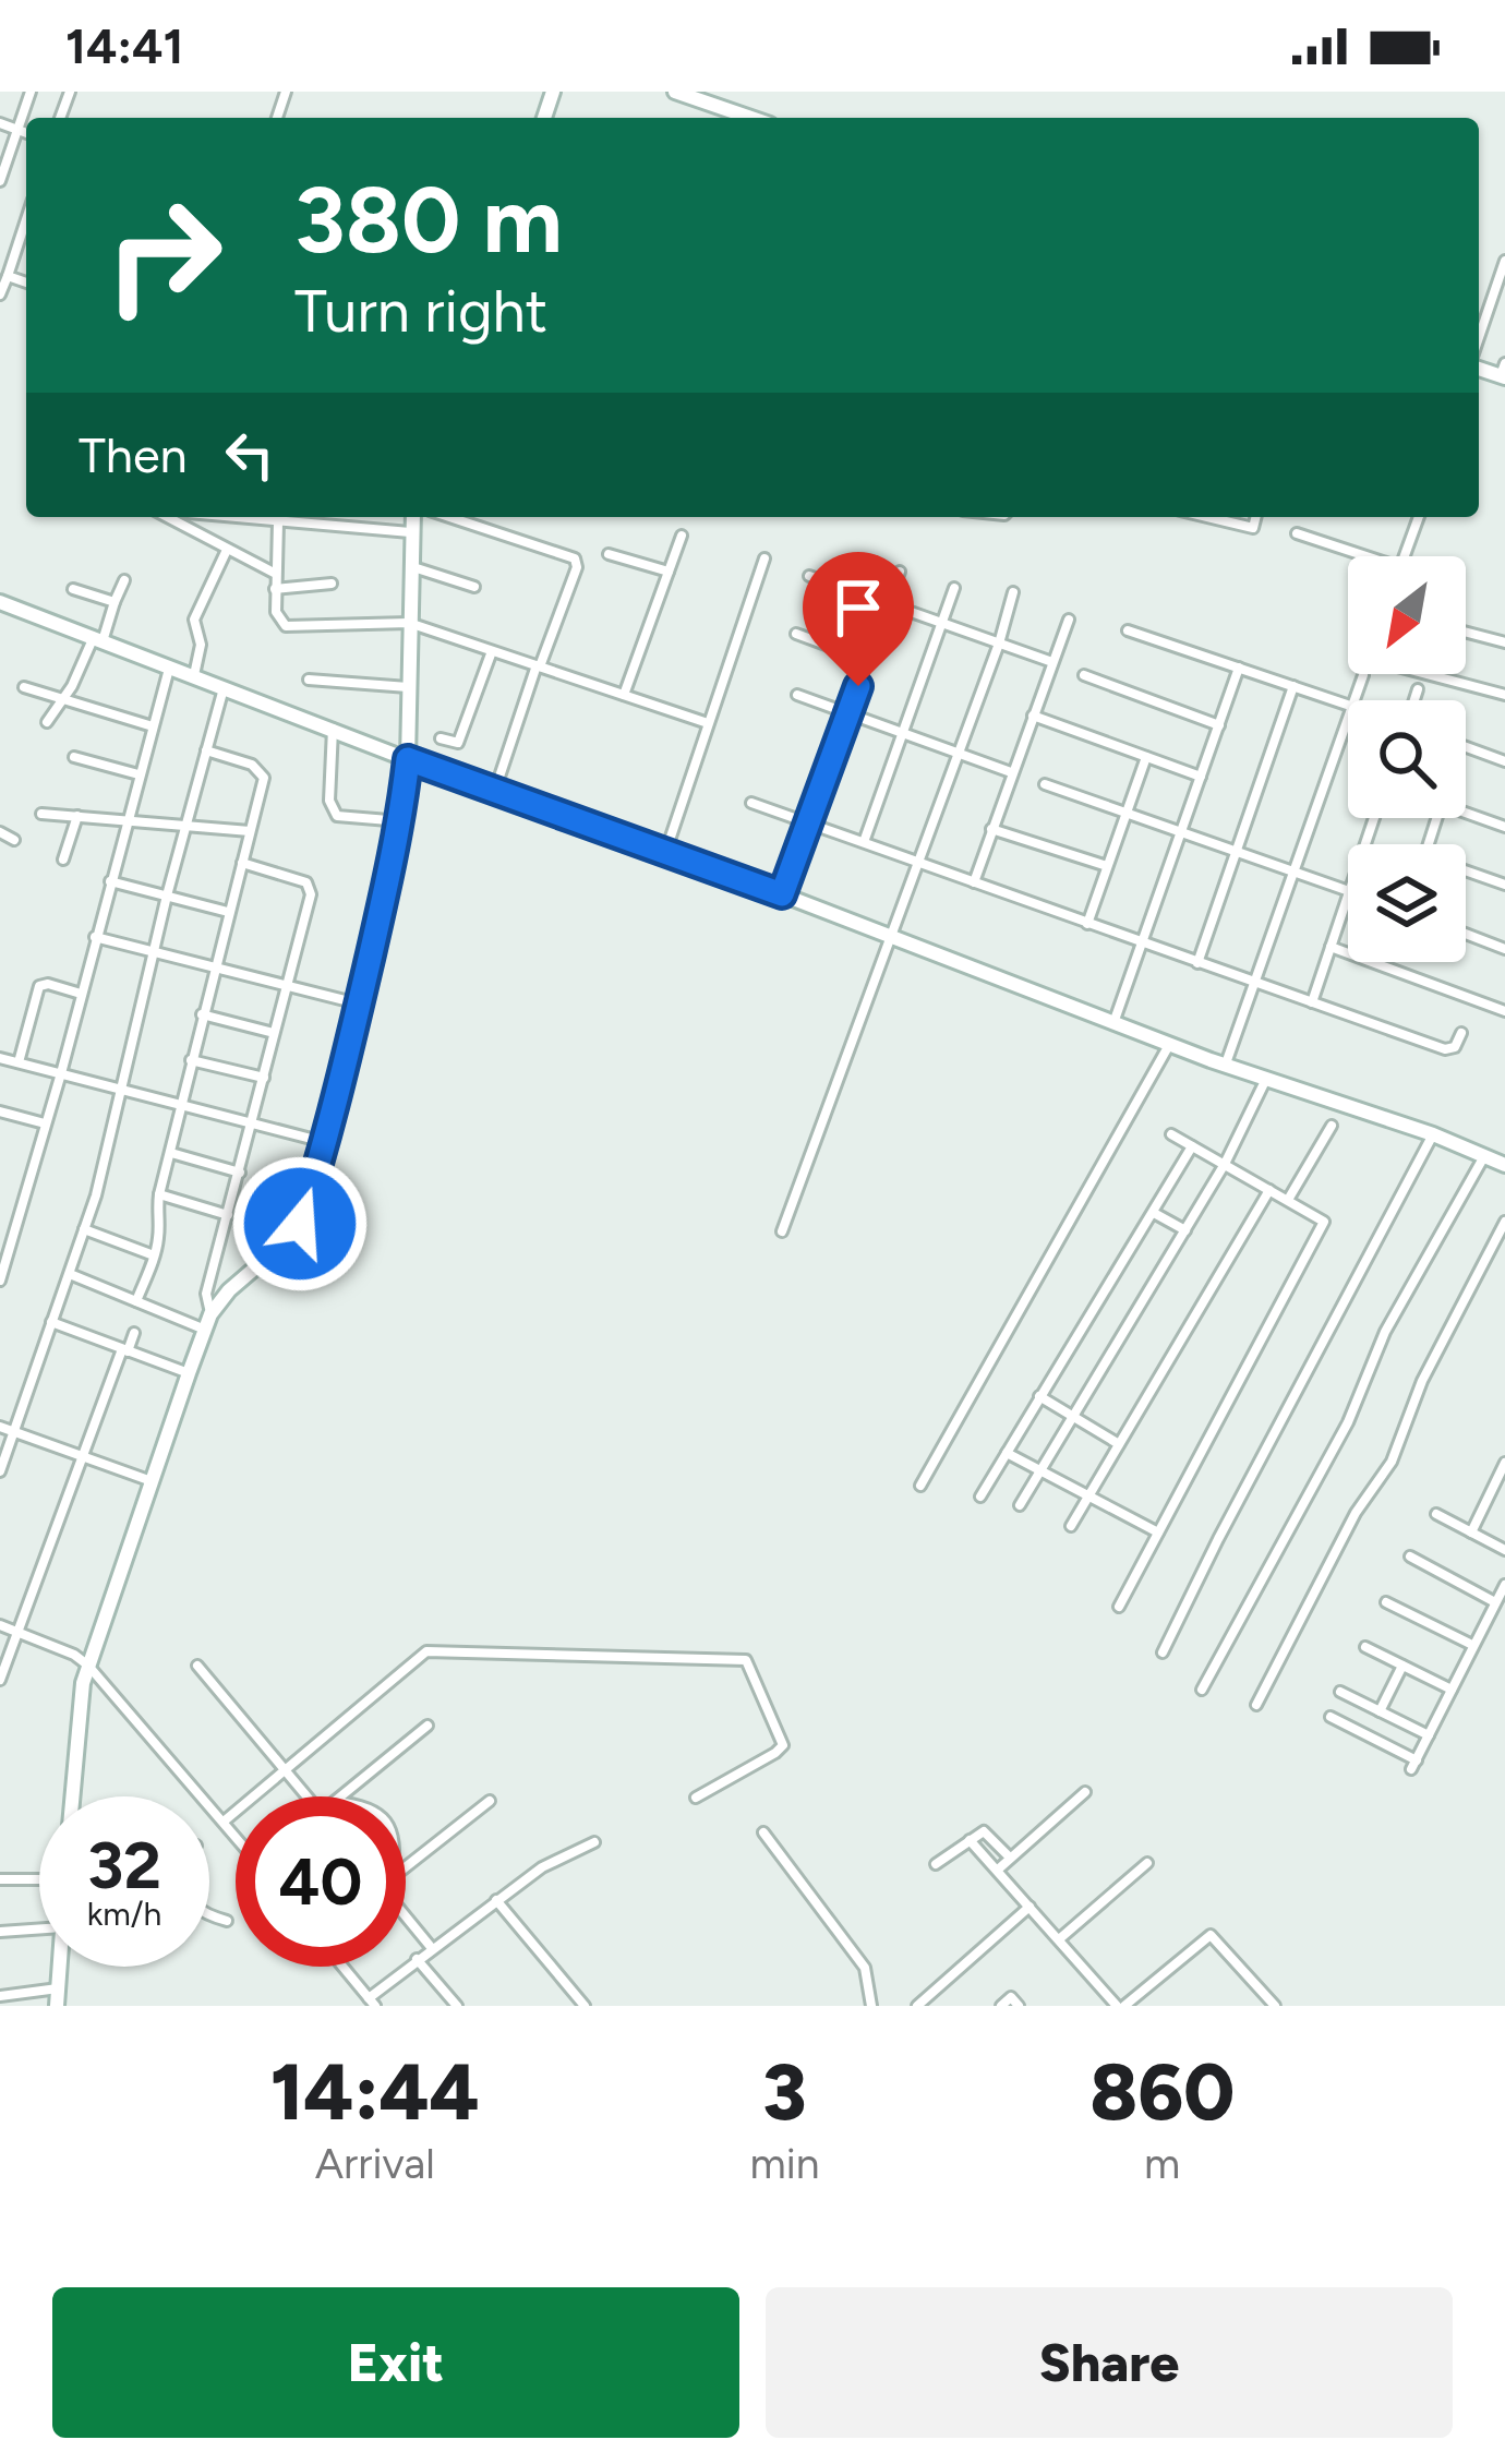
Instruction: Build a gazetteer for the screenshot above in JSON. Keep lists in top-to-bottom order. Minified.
{"north":"bottom left","page":{"status":"14:41","turn":["380 m","Turn right"],"then":"Then","speed":"32 km/h","limit":"40","eta":["14:44","Arrival","3","min","860","m"],"buttons":["Exit","Share"]}}
